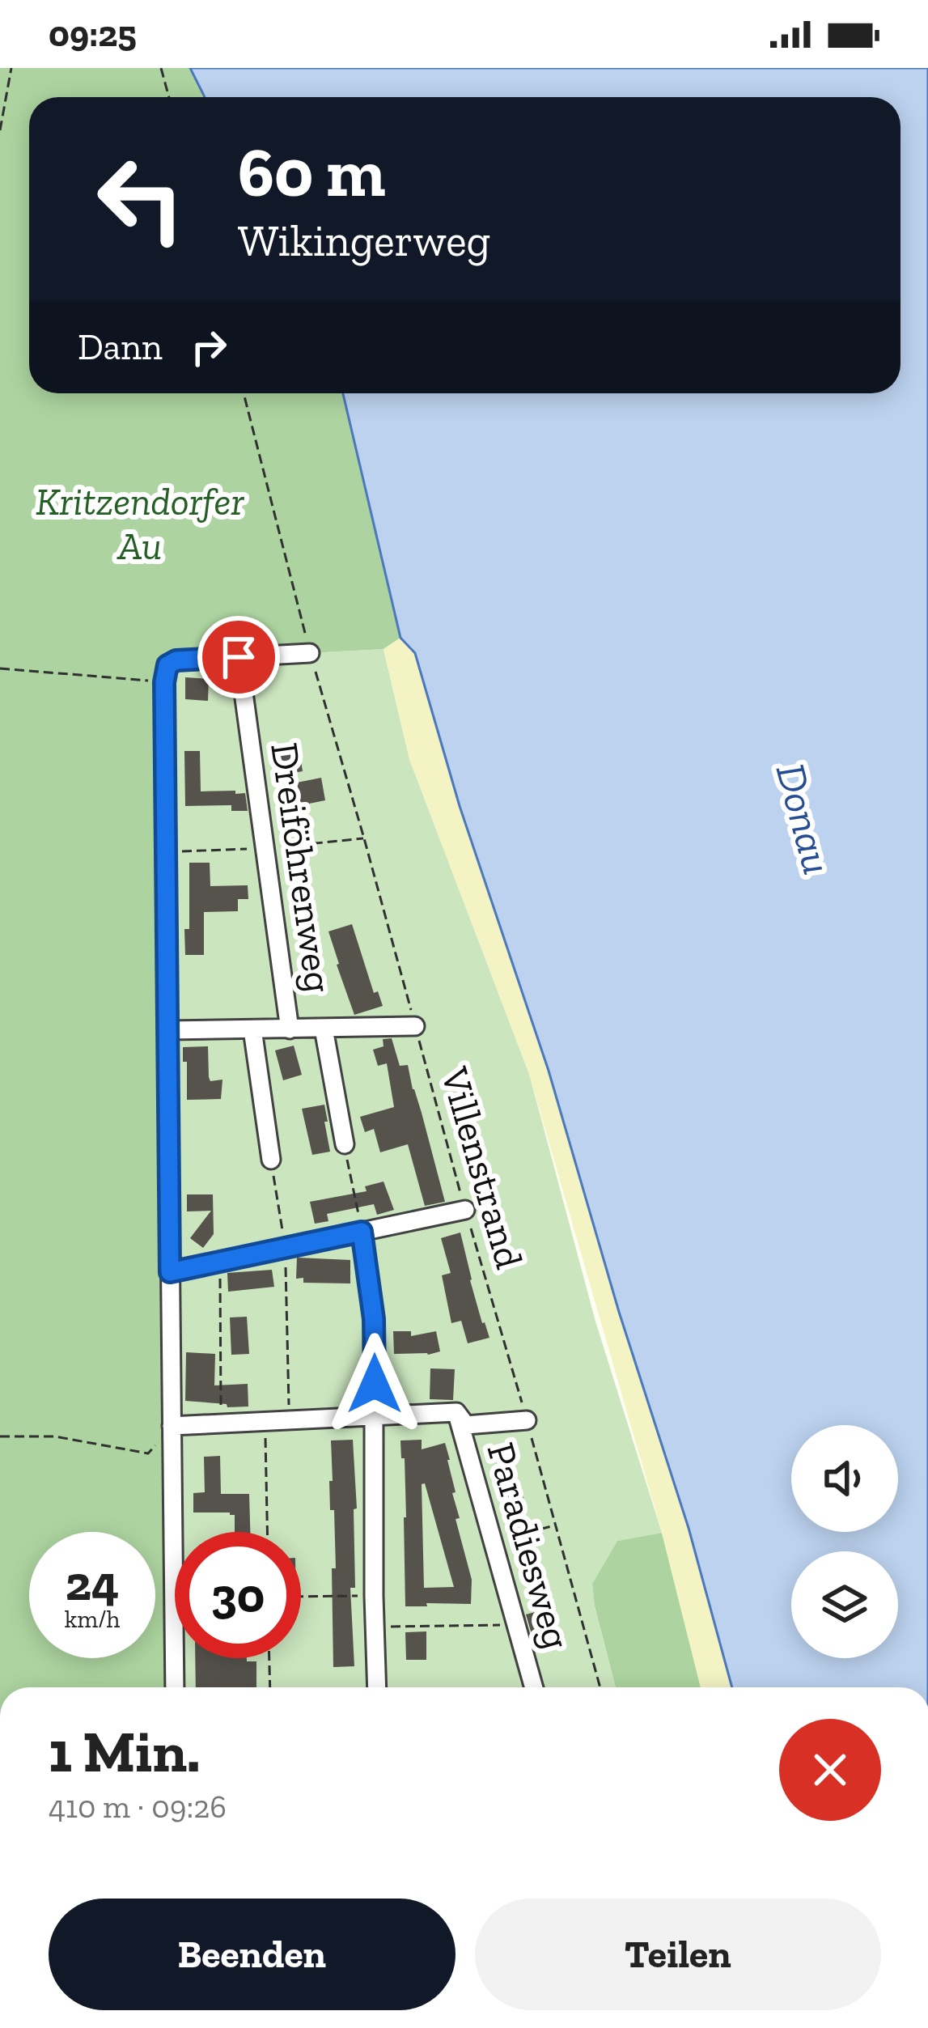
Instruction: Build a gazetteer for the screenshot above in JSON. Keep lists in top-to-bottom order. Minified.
{"streets":{"street":["Dreiföhrenweg","Paradiesweg"],"path":["Villenstrand"]},"water":["Donau"],"parks":["Kritzendorfer Au"],"page":{"status":"09:25","turn":["60 m","Wikingerweg"],"then":"Dann","speed":"24 km/h","limit":"30","heading":["1 Min.","410 m · 09:26"],"buttons":["Beenden","Teilen"]}}
